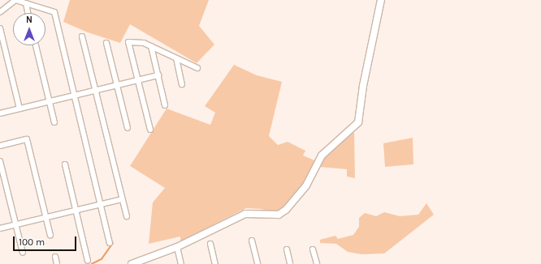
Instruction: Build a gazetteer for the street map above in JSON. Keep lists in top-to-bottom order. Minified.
{"scale_bar":"100 m","north":"top"}
